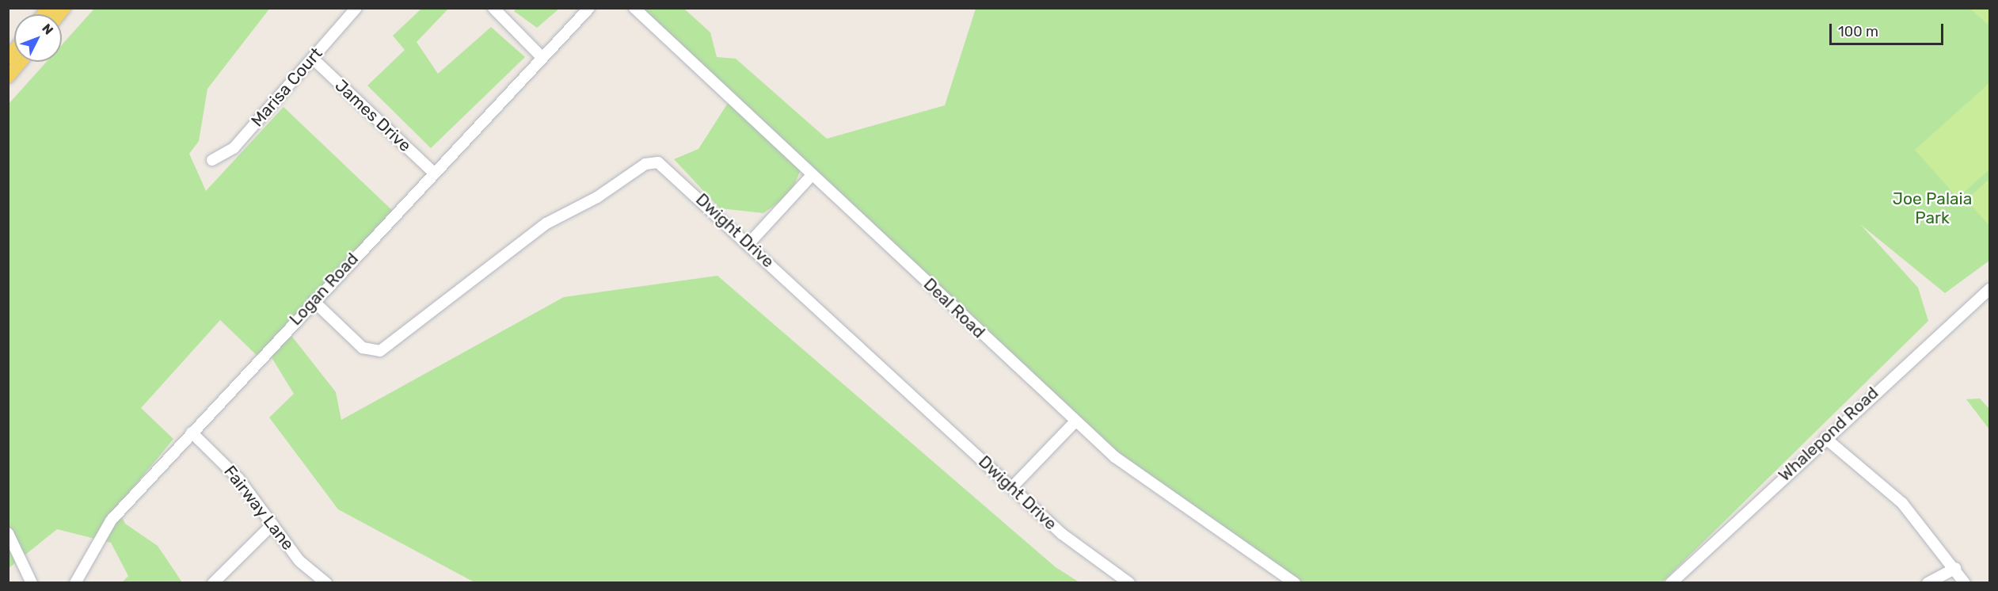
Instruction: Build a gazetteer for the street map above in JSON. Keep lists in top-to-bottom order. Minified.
{"streets":{"street":["Marisa Court","James Drive","Dwight Drive","Logan Road","Deal Road","Whalepond Road","Fairway Lane"]},"crossings":[["Marisa Court","James Drive"],["James Drive","Logan Road"],["Dwight Drive","Logan Road"],["Logan Road","Fairway Lane"]],"parks":["Joe Palaia Park"],"scale_bar":"100 m","north":"top right"}
